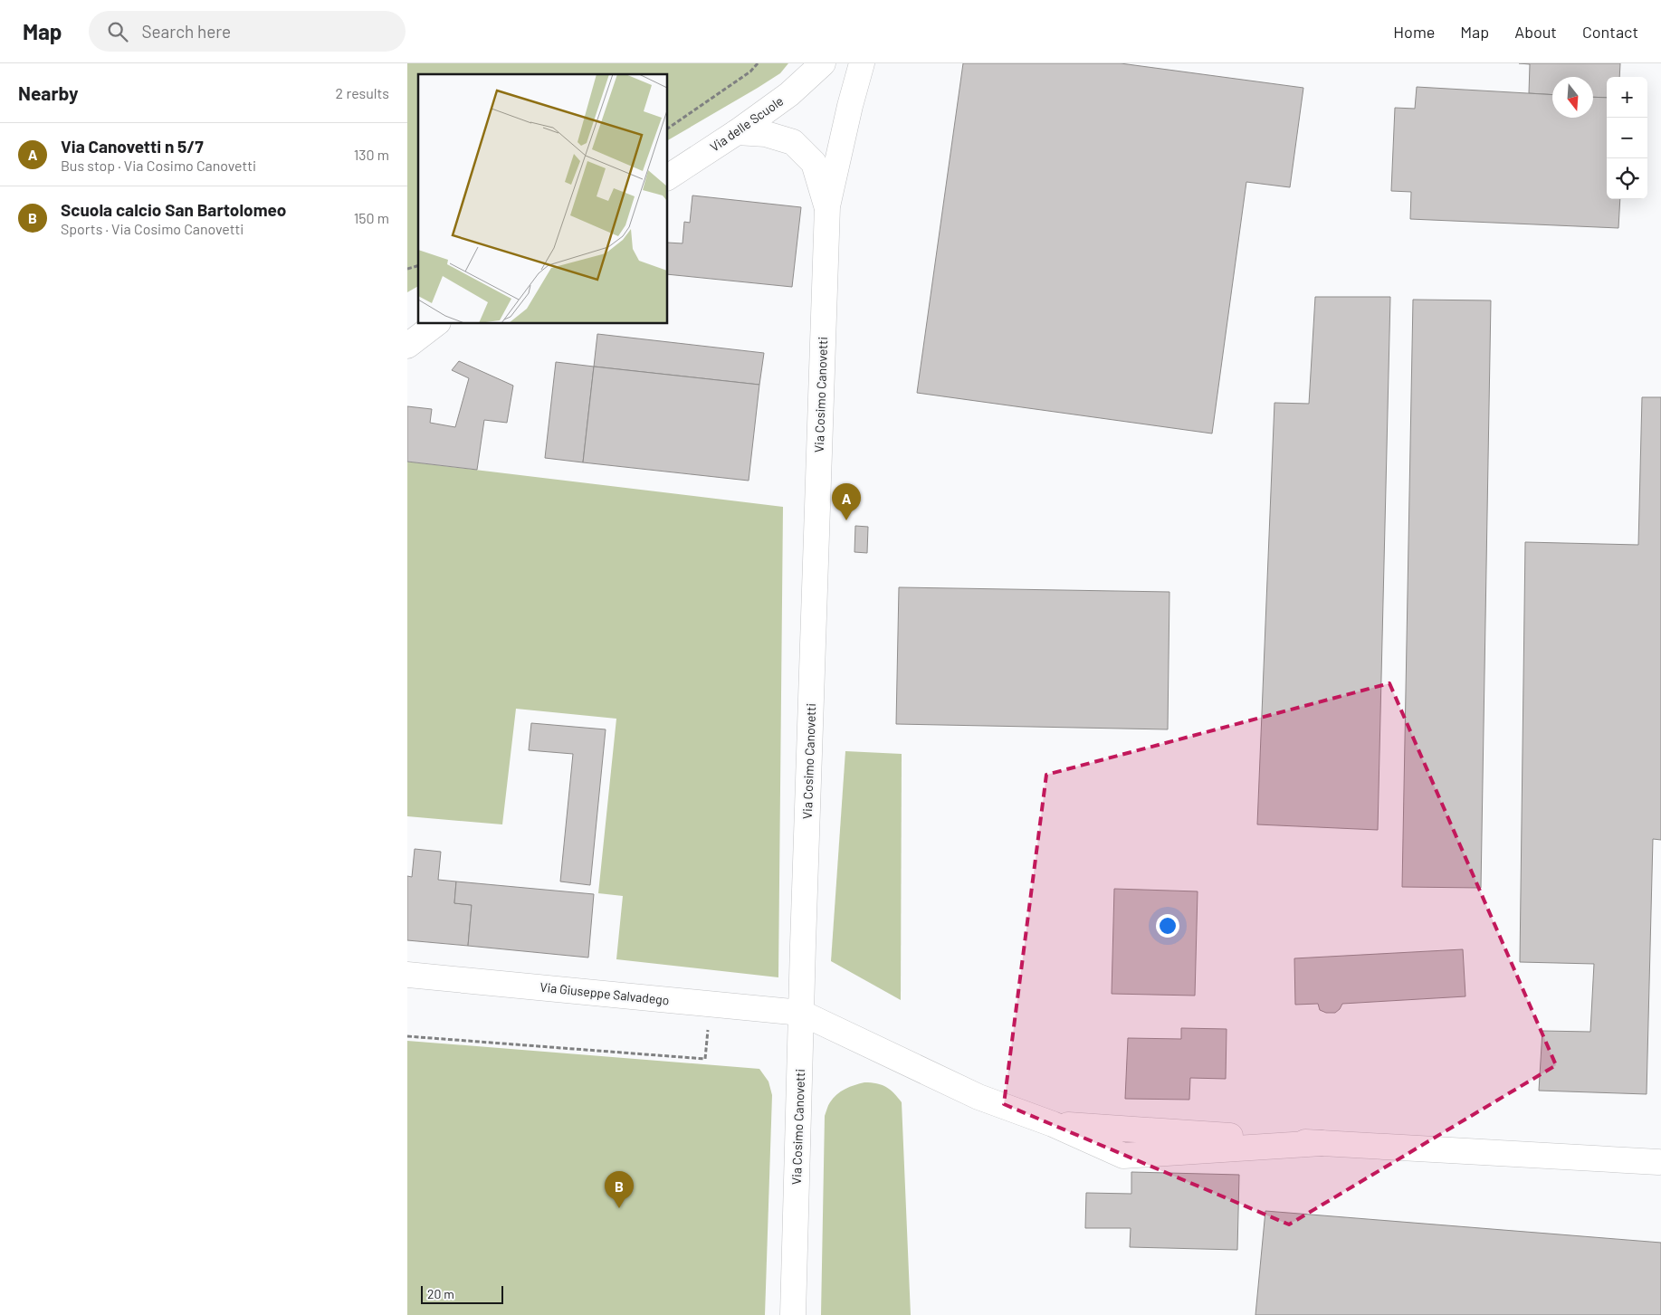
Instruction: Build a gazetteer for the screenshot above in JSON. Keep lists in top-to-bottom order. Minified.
{"streets":{"street":["Via delle Scuole","Via Cosimo Canovetti","Via Giuseppe Salvadego"]},"crossings":[["Via delle Scuole","Via Cosimo Canovetti"],["Via Cosimo Canovetti","Via Giuseppe Salvadego"]],"scale_bar":"20 m","north":"bottom","page":{"header":"Map","search":"Search here","nav":["Home","Map","About","Contact"],"heading":["Nearby","2 results"],"map_buttons":["+","−"],"list":[{"mark":"A","name":"Via Canovetti n 5/7","note":"Bus stop · Via Cosimo Canovetti","value":"130 m"},{"mark":"B","name":"Scuola calcio San Bartolomeo","note":"Sports · Via Cosimo Canovetti","value":"150 m"}],"pins":["A","B"],"scale":"20 m"}}
